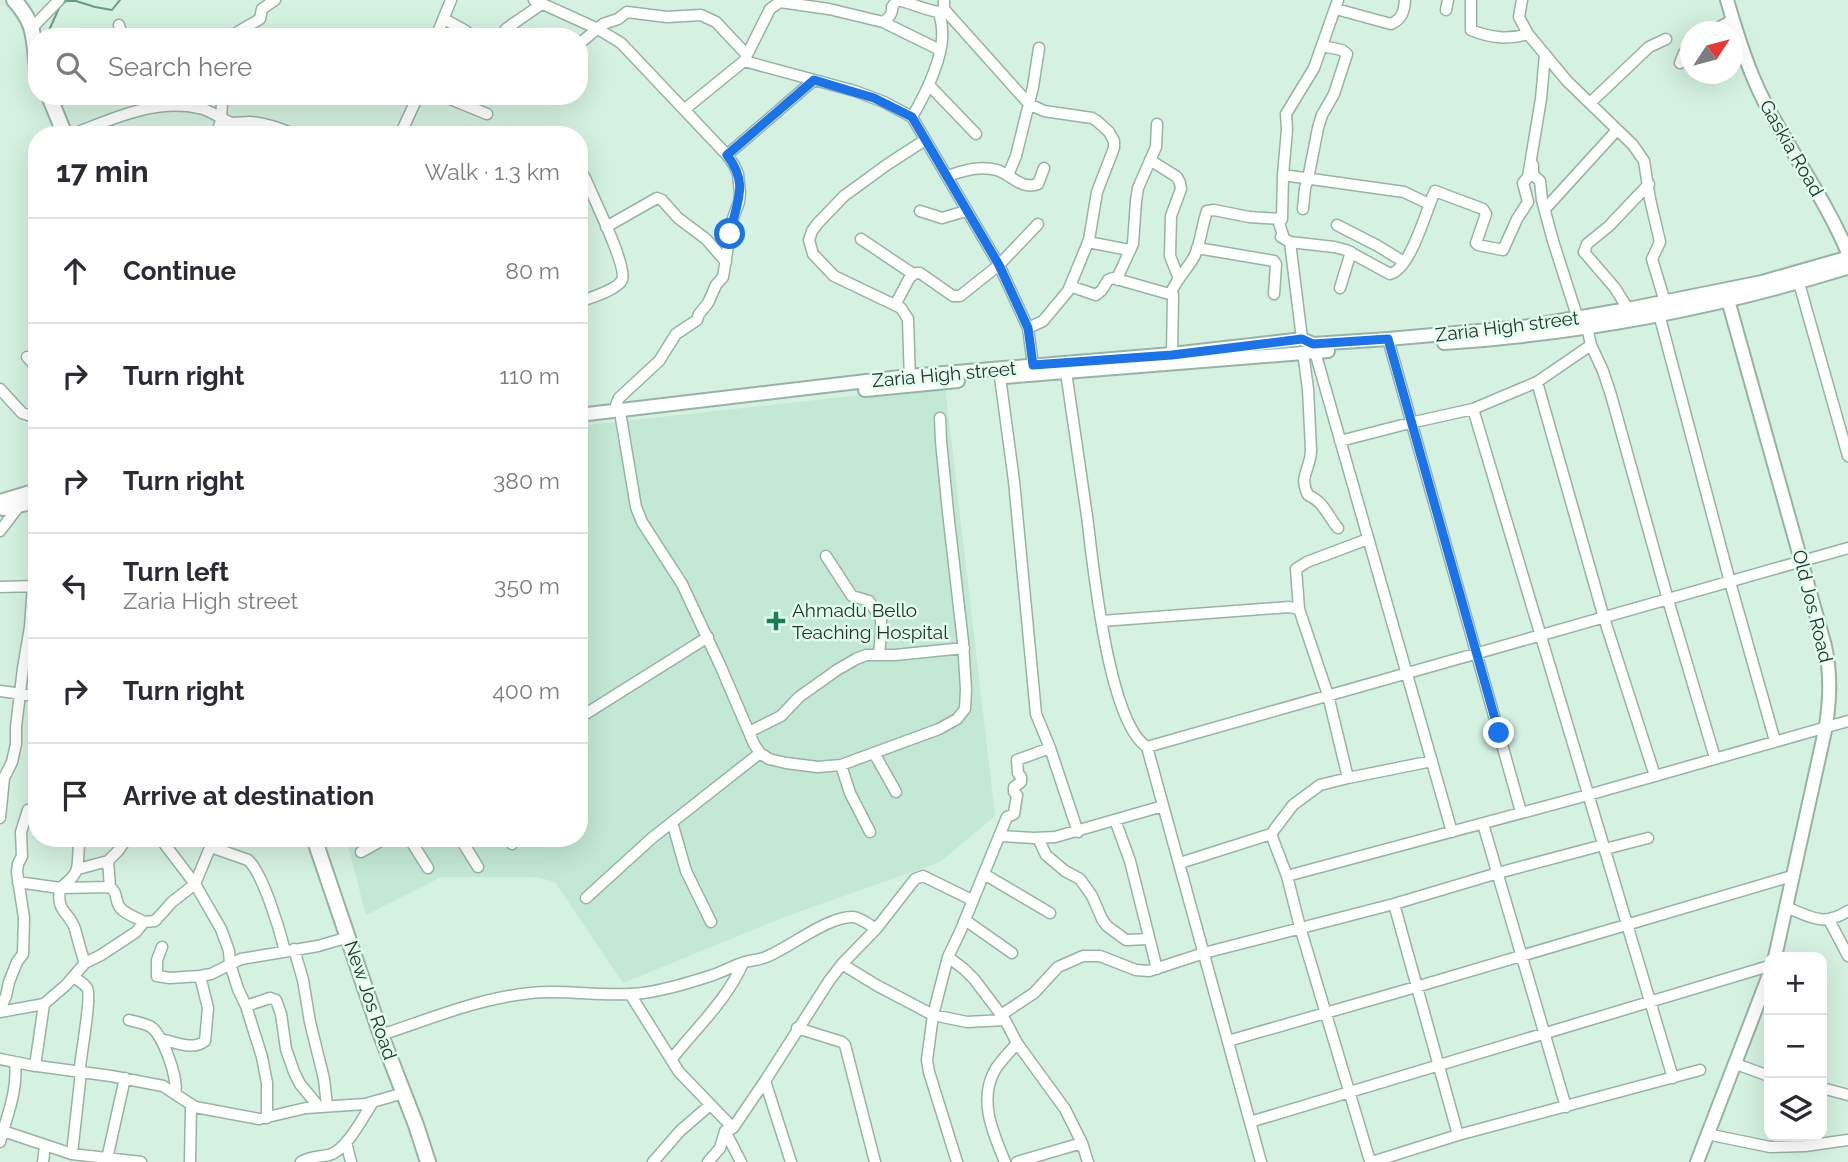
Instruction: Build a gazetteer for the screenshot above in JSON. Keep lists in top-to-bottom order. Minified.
{"streets":{"highway":["New Jos Road"],"main road":["Gaskia Road","Zaria High street","Old Jos Road"]},"crossings":[["Gaskia Road","Zaria High street"],["Zaria High street","Old Jos Road"]],"places":{"health":["Ahmadu Bello Teaching Hospital"]},"north":"top right","page":{"search":"Search here","heading":["17 min","Walk · 1.3 km"],"list":[["Continue","80 m"],["Turn right","110 m"],["Turn right","380 m"],["Turn left","Zaria High street","350 m"],["Turn right","400 m"],"Arrive at destination"],"map_buttons":["+","−"]}}
